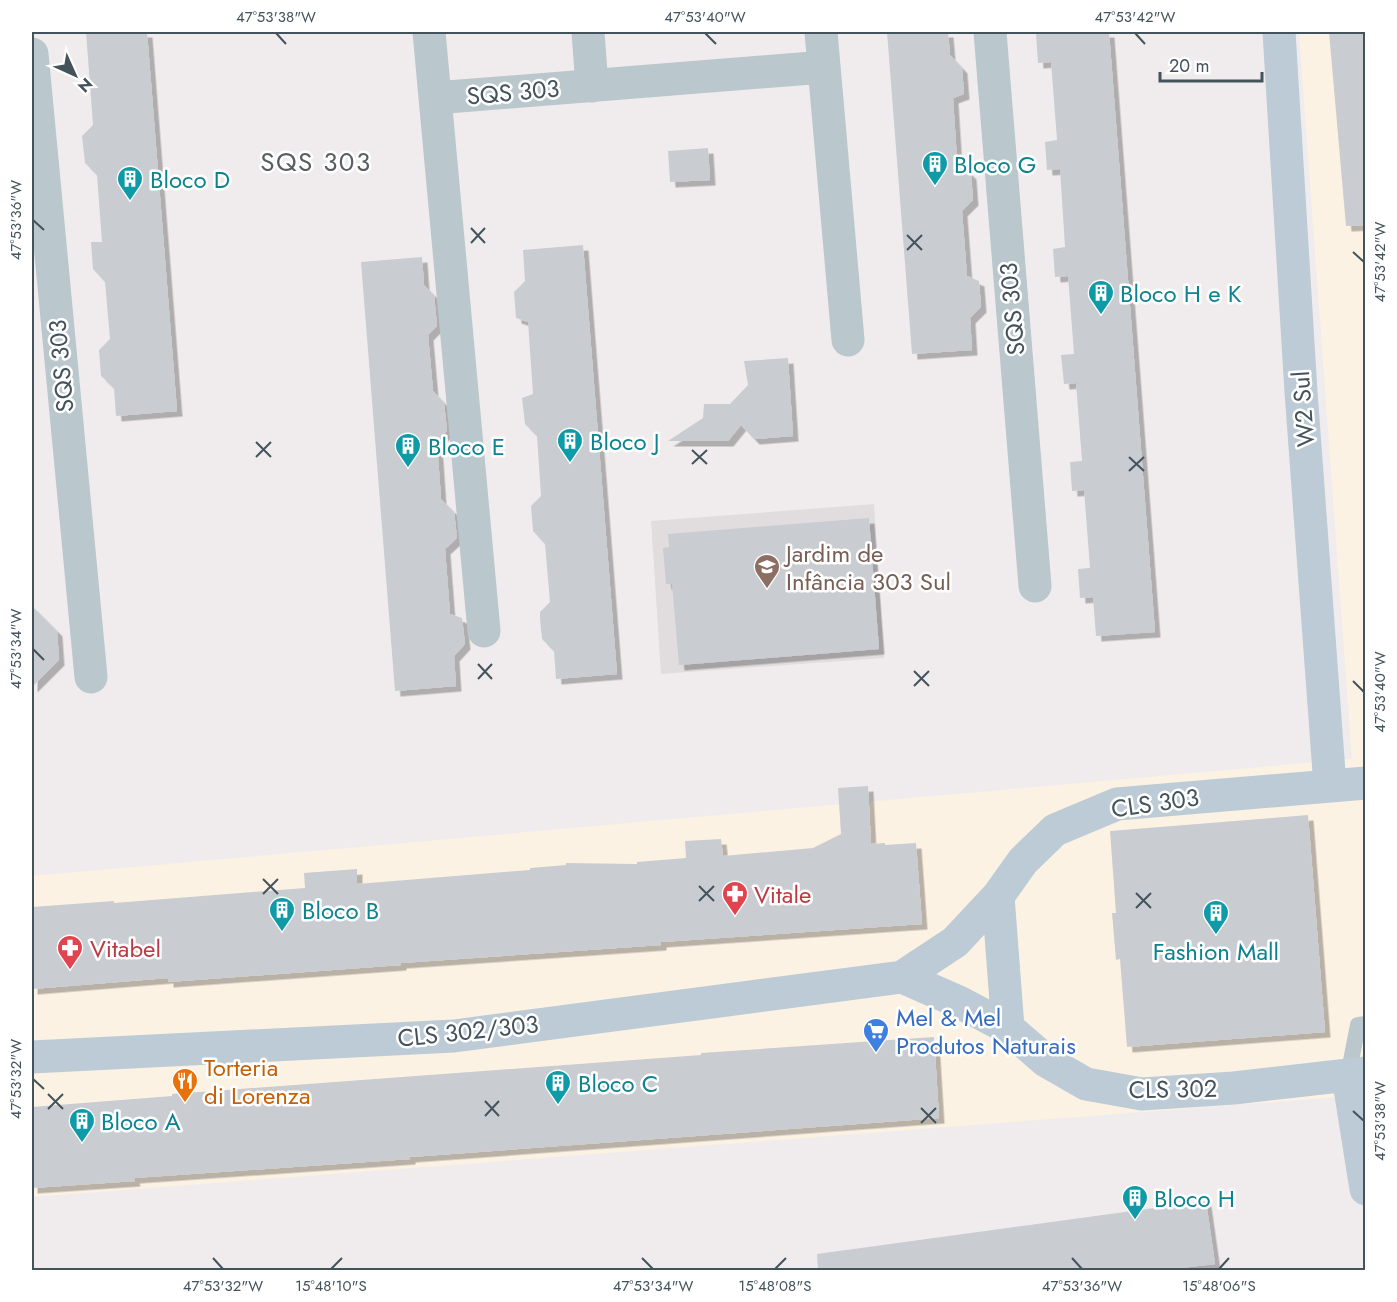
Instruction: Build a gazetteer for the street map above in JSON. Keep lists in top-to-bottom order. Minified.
{"streets":{"street":["SQS 303","W2 Sul","CLS 303","CLS 302/303","CLS 302"]},"crossings":[["W2 Sul","CLS 303"],["CLS 303","CLS 302/303"],["CLS 303","CLS 302"],["CLS 302/303","CLS 302"]],"districts":["SQS 303"],"places":{"building":["Bloco G","Bloco D","Bloco H e K","Bloco J","Bloco E","Bloco B","Fashion Mall","Bloco C","Bloco A","Bloco H"],"school or university":["Jardim de Infância 303 Sul"],"pharmacy":["Vitale","Vitabel"],"supermarket":["Mel & Mel Produtos Naturais"],"restaurant":["Torteria di Lorenza"]},"scale_bar":"20 m","north":"bottom right","coordinates":["47°53'38\"W","47°53'40\"W","47°53'42\"W","47°53'36\"W","47°53'34\"W","47°53'32\"W","15°48'10\"S","15°48'08\"S","15°48'06\"S"]}
